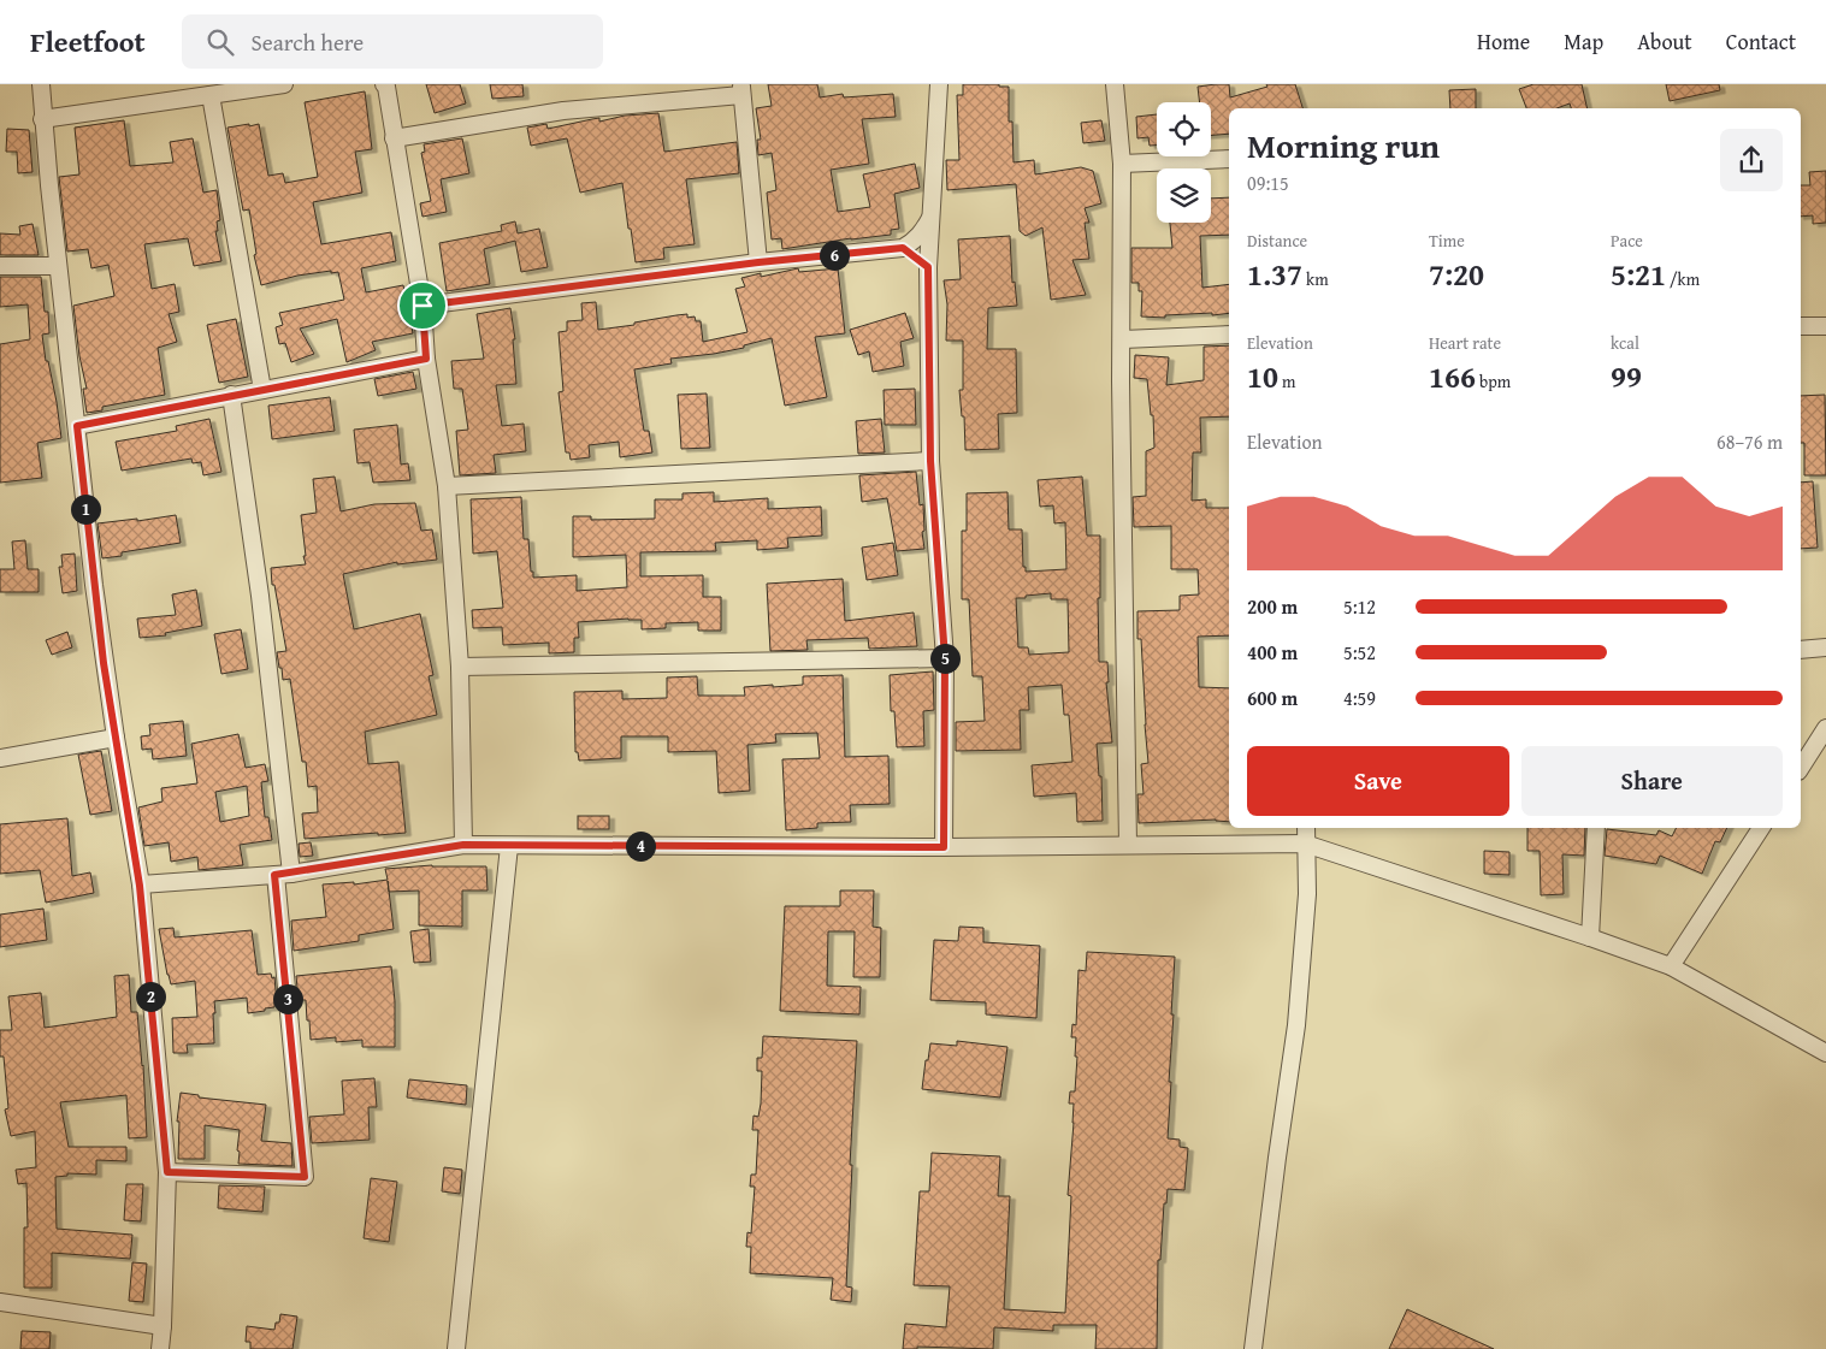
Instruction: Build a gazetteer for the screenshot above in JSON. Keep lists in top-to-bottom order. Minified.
{"page":{"header":"Fleetfoot","search":"Search here","nav":["Home","Map","About","Contact"],"heading":["Morning run","09:15"],"stats":[["Distance","1.37 km"],["Time","7:20"],["Pace","5:21 /km"],["Elevation","10 m"],["Heart rate","166 bpm"],["kcal","99"]],"pins":["6","1","5","4","2","3"],"chart":["Elevation","68–76 m"],"list":[{"name":"200 m","note":"5:12"},{"name":"400 m","note":"5:52"},{"name":"600 m","note":"4:59"}],"buttons":["Save","Share"]}}
